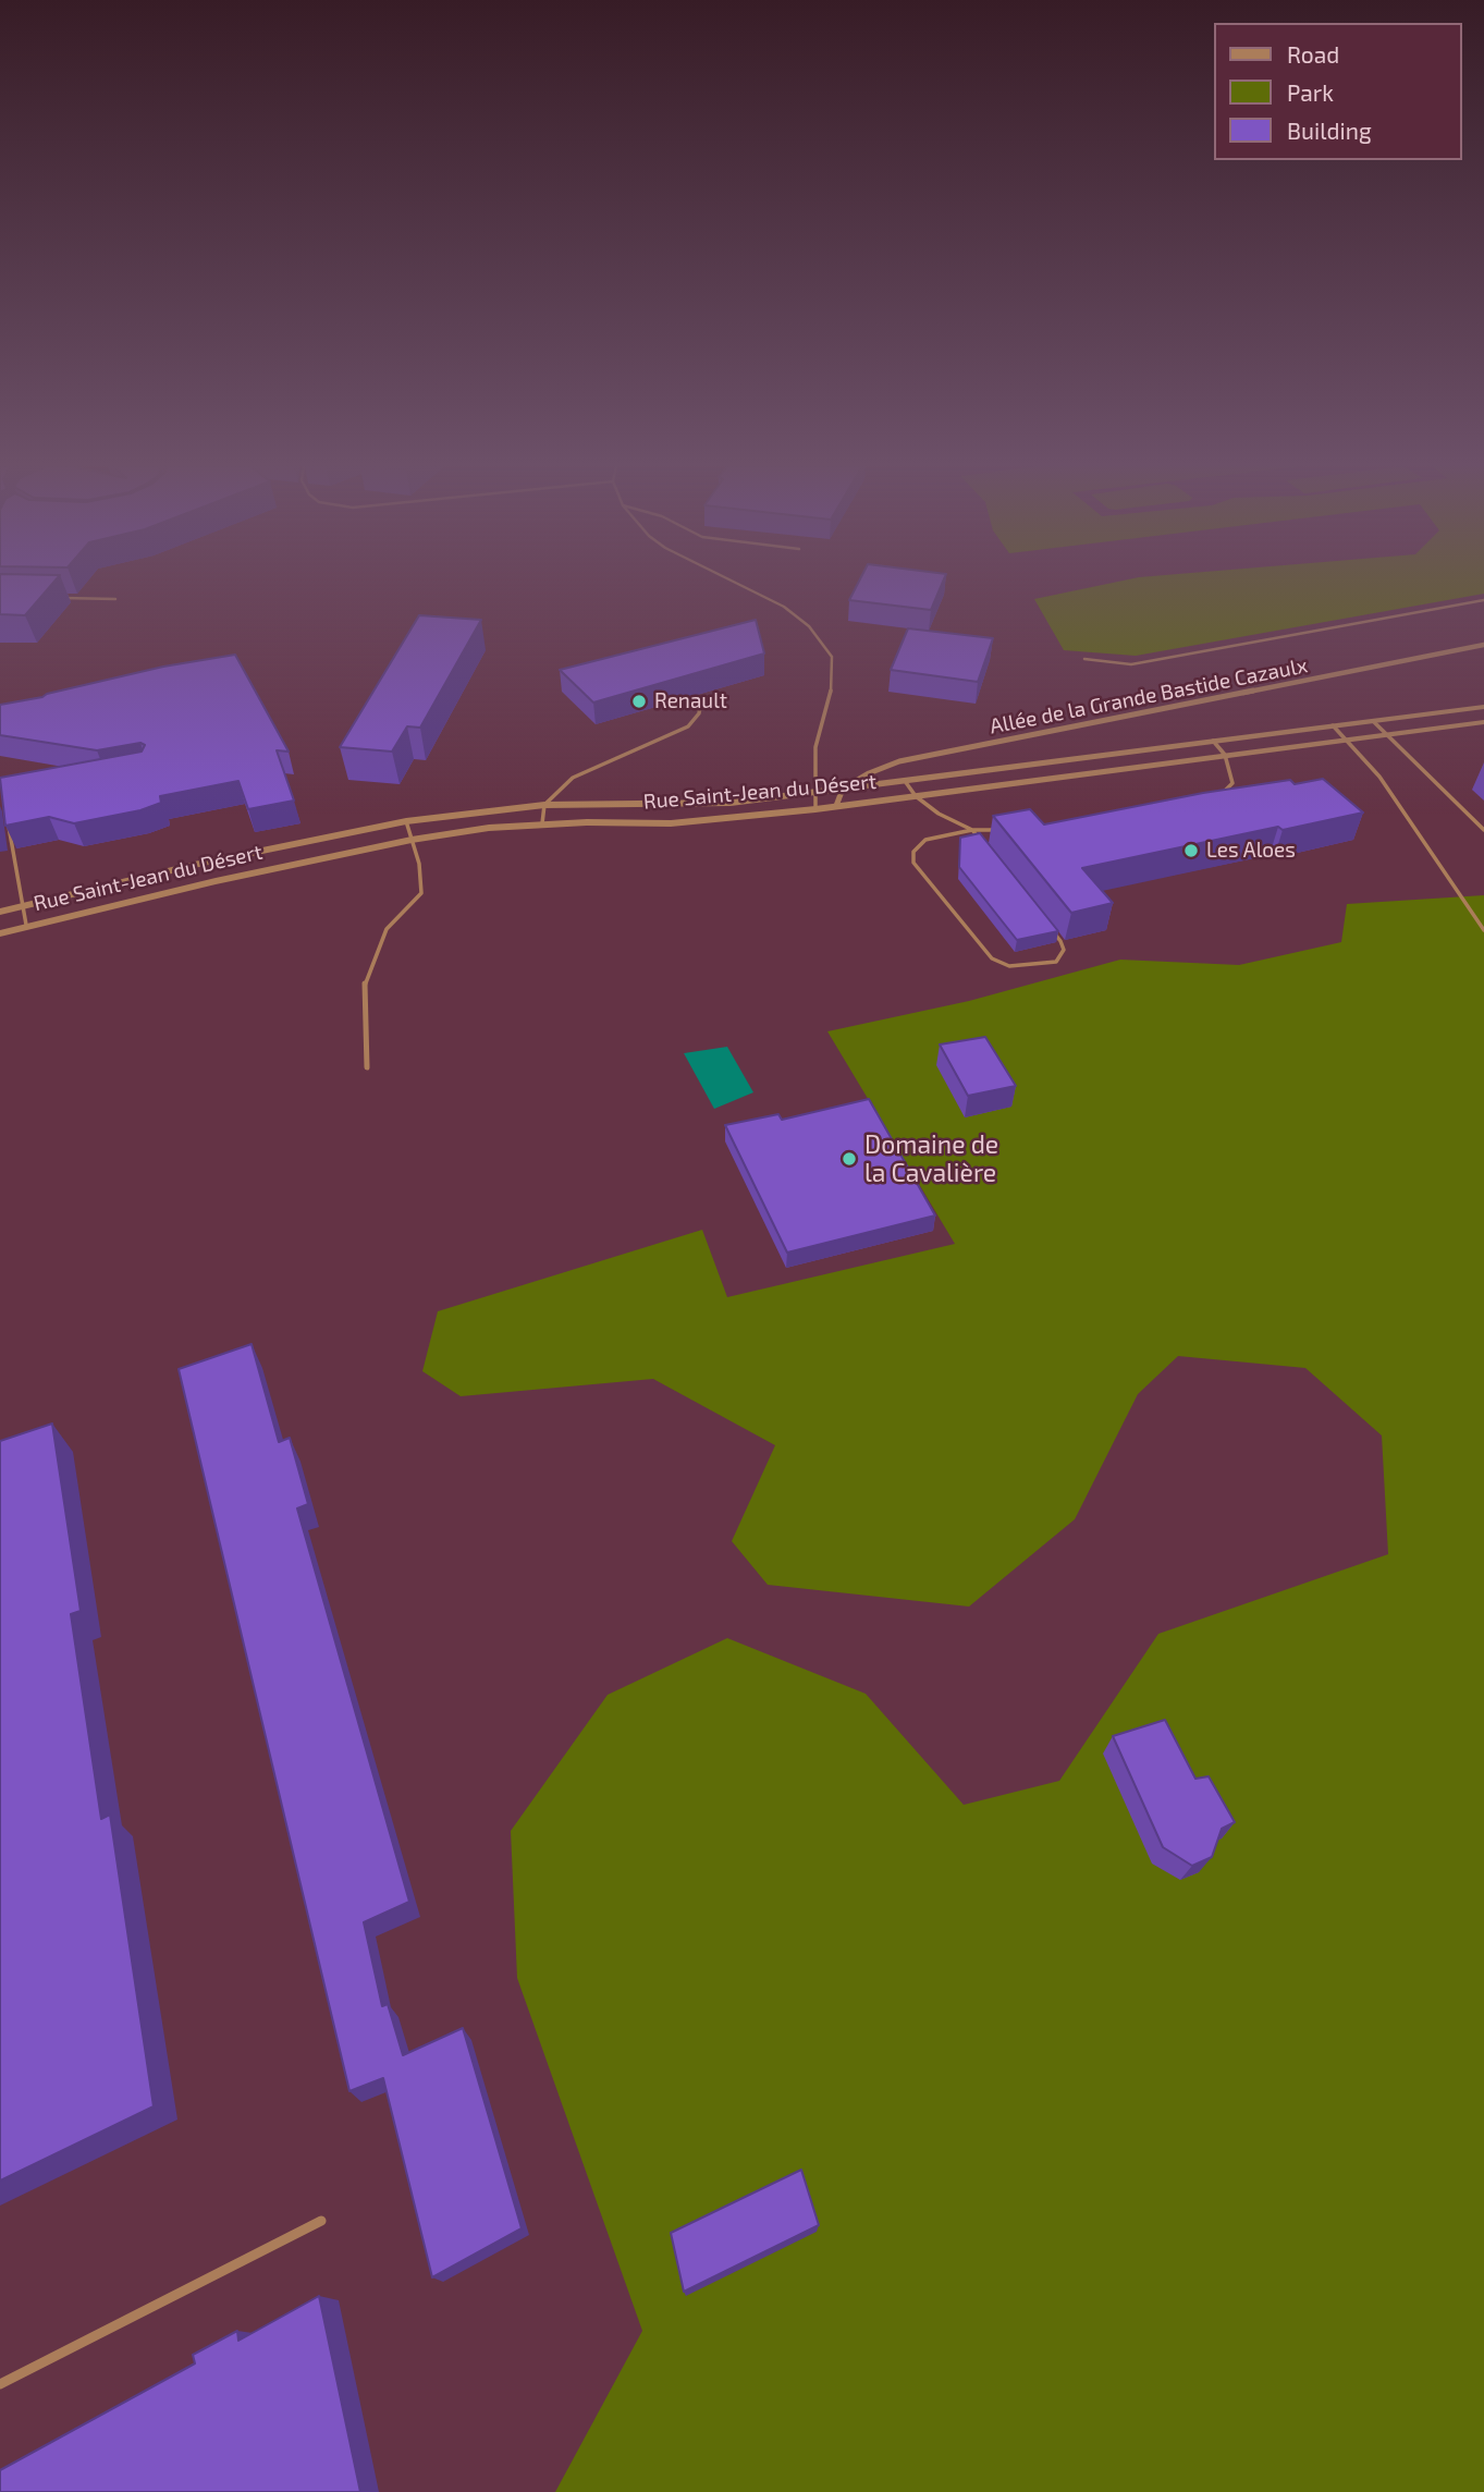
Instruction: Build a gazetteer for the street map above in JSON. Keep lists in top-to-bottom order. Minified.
{"streets":{"street":["Allée de la Grande Bastide Cazaulx","Rue Saint-Jean du Désert"]},"crossings":[["Allée de la Grande Bastide Cazaulx","Rue Saint-Jean du Désert"]],"places":["Renault","Les Aloes","Domaine de la Cavalière"],"legend":["Road","Park","Building"]}
